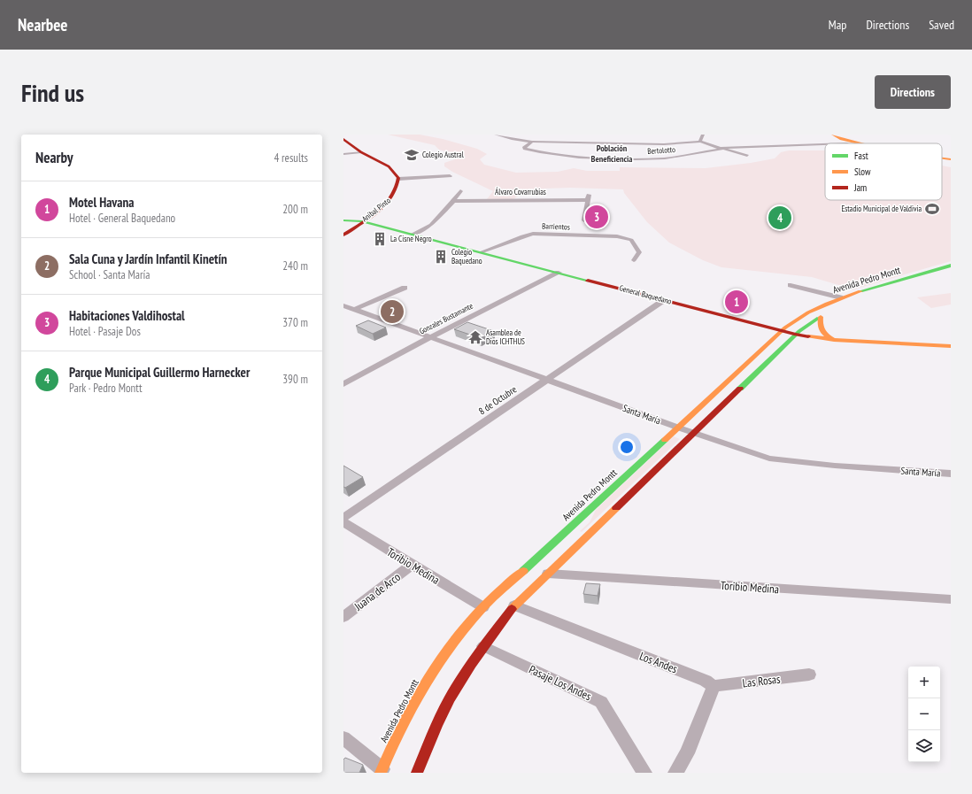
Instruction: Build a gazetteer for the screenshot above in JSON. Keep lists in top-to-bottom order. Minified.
{"streets":{"main road":["Aníbal Pinto","Avenida Pedro Montt","General Baquedano"],"street":["Bertolotto","Álvaro Covarrubias","Barrientos","Gonzales Bustamante","8 de Octubre","Santa María","Toribio Medina","Juana de Arco","Los Andes","Las Rosas","Pasaje Los Andes"]},"crossings":[["Aníbal Pinto","General Baquedano"],["Barrientos","General Baquedano"],["Avenida Pedro Montt","General Baquedano"],["Avenida Pedro Montt","Santa María"],["Avenida Pedro Montt","Toribio Medina"],["General Baquedano","Gonzales Bustamante"],["General Baquedano","8 de Octubre"],["Gonzales Bustamante","Santa María"],["8 de Octubre","Santa María"],["Toribio Medina","Juana de Arco"],["Los Andes","Las Rosas"]],"districts":["Población Beneficiencia"],"places":{"school or university":["Colegio Austral"],"sports":["Estadio Municipal de Valdivia"],"building":["La Cisne Negro","Colegio Baquedano"],"temple":["Asamblea de Dios ICHTHUS"]},"legend":["Fast","Slow","Jam"],"page":{"header":"Nearbee","nav":["Map","Directions","Saved"],"buttons":"Directions","title":"Find us","heading":["Nearby","4 results"],"list":[{"mark":"1","name":"Motel Havana","note":"Hotel · General Baquedano","value":"200 m"},{"mark":"2","name":"Sala Cuna y Jardín Infantil Kinetín","note":"School · Santa María","value":"240 m"},{"mark":"3","name":"Habitaciones Valdihostal","note":"Hotel · Pasaje Dos","value":"370 m"},{"mark":"4","name":"Parque Municipal Guillermo Harnecker","note":"Park · Pedro Montt","value":"390 m"}],"pins":["3","4","1","2"],"map_buttons":["+","−"]}}
